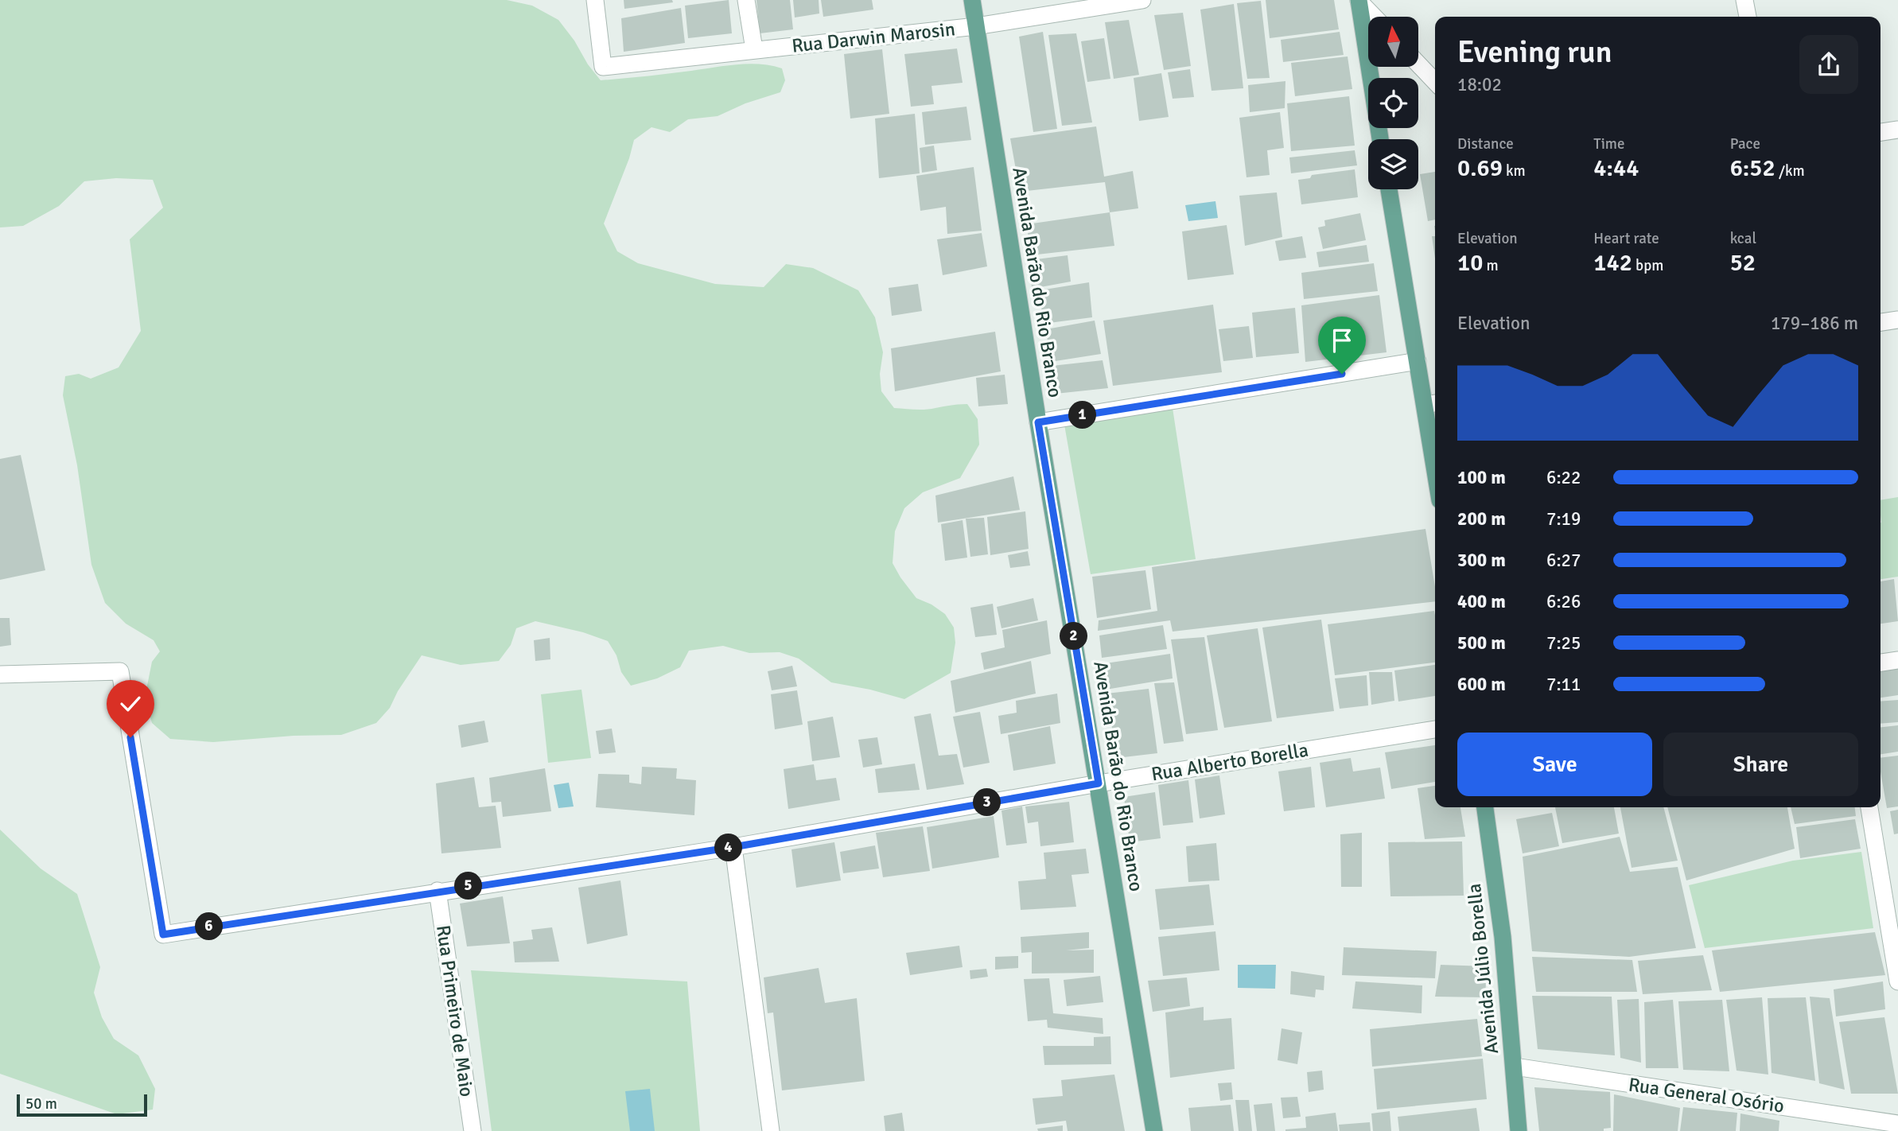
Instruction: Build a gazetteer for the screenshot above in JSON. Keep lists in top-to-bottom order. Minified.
{"streets":{"main road":["Avenida Barão do Rio Branco","Avenida Júlio Borella"],"street":["Rua Darwin Marosin","Rua Alberto Borella","Rua Primeiro de Maio","Rua General Osório"]},"crossings":[["Rua Darwin Marosin","Avenida Barão do Rio Branco"],["Avenida Barão do Rio Branco","Rua Alberto Borella"],["Rua Alberto Borella","Rua Primeiro de Maio"],["Avenida Júlio Borella","Rua General Osório"]],"scale_bar":"50 m","north":"top","page":{"heading":["Evening run","18:02"],"stats":[["Distance","0.69 km"],["Time","4:44"],["Pace","6:52 /km"],["Elevation","10 m"],["Heart rate","142 bpm"],["kcal","52"]],"chart":["Elevation","179–186 m"],"pins":["1","2","3","4","5","6"],"list":[{"name":"100 m","note":"6:22"},{"name":"200 m","note":"7:19"},{"name":"300 m","note":"6:27"},{"name":"400 m","note":"6:26"},{"name":"500 m","note":"7:25"},{"name":"600 m","note":"7:11"}],"buttons":["Save","Share"],"scale":"50 m"}}
